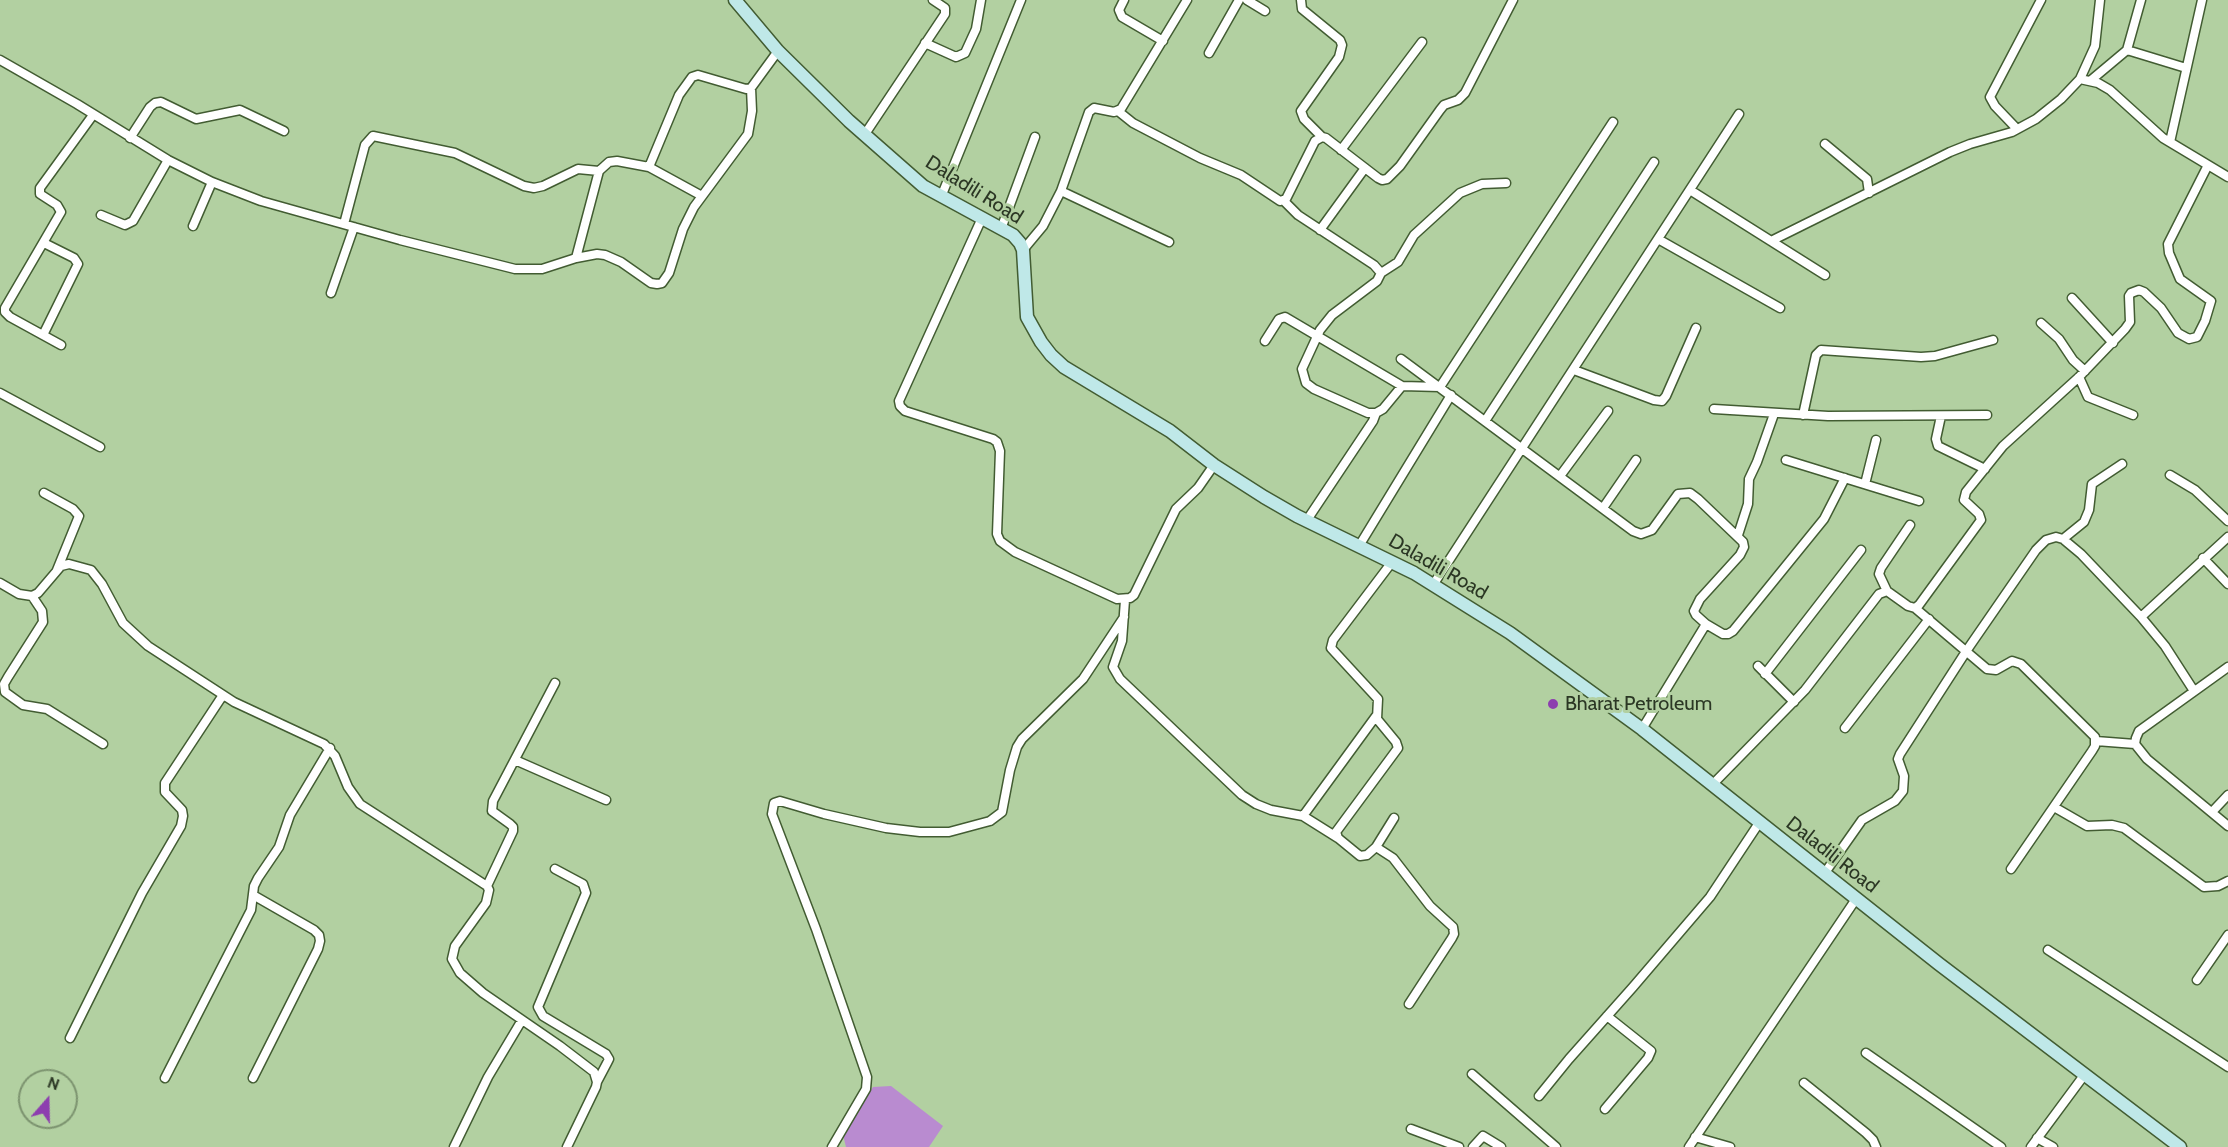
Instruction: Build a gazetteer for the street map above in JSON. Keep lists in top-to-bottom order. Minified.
{"streets":{"main road":["Daladili Road"]},"places":["Bharat Petroleum"],"north":"top"}
